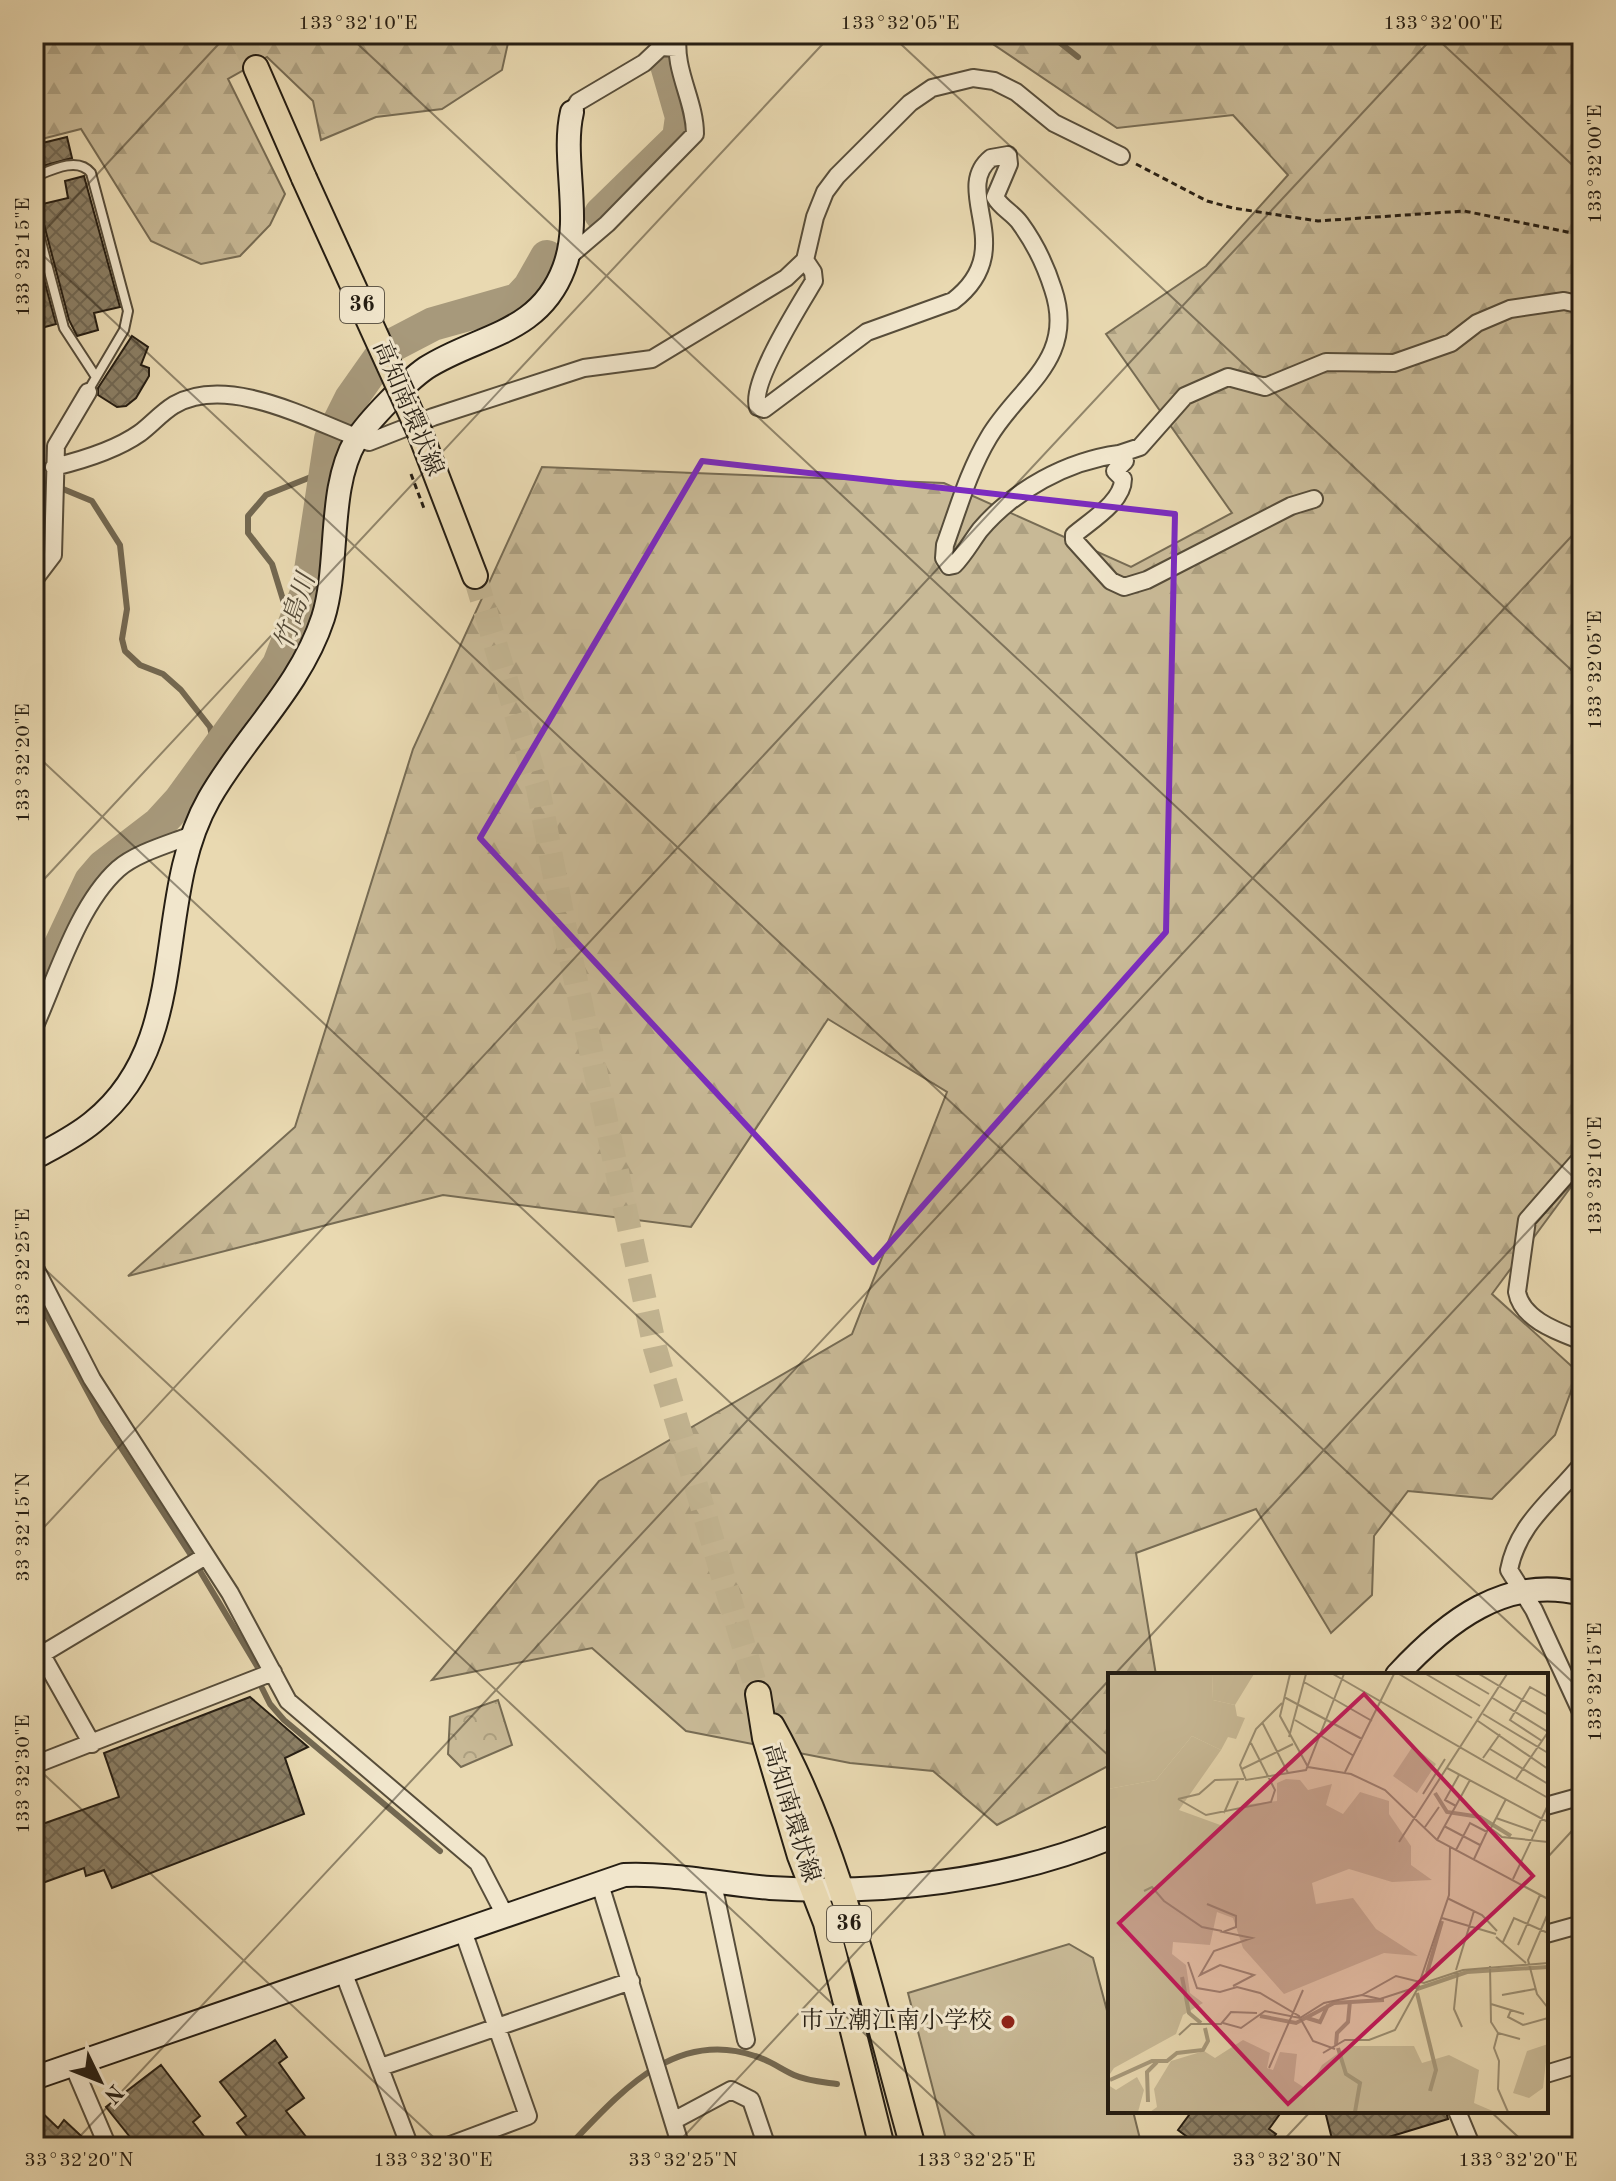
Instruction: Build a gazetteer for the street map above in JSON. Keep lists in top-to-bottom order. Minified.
{"streets":{"main road":["36","高知南環状線"]},"water":["竹島川"],"places":["市立潮江南小学校"],"north":"bottom right","coordinates":["133°32'10\"E","133°32'05\"E","133°32'00\"E","133°32'15\"E","133°32'20\"E","133°32'25\"E","33°32'15\"N","133°32'30\"E","33°32'20\"N","33°32'25\"N","33°32'30\"N"]}
